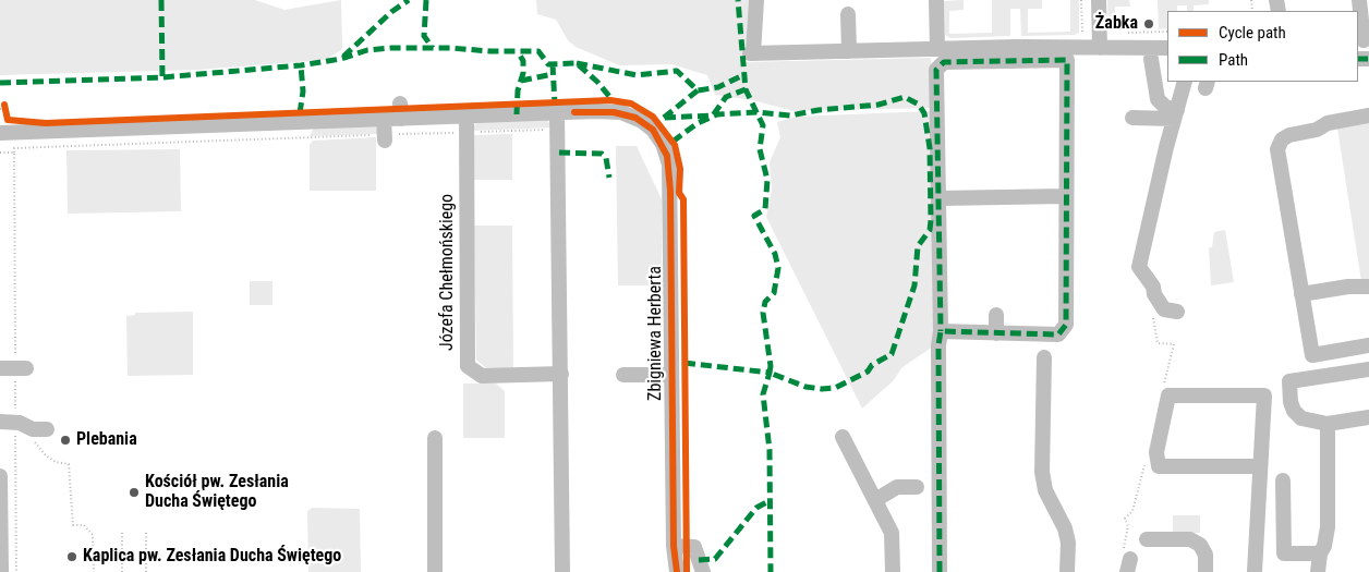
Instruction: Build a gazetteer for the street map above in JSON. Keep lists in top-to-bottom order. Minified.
{"streets":{"street":["Józefa Chełmońskiego","Zbigniewa Herberta"]},"places":["Żabka","Plebania","Kościół pw. Zesłania Ducha Świętego","Kaplica pw. Zesłania Ducha Świętego"],"legend":["Cycle path","Path"]}
